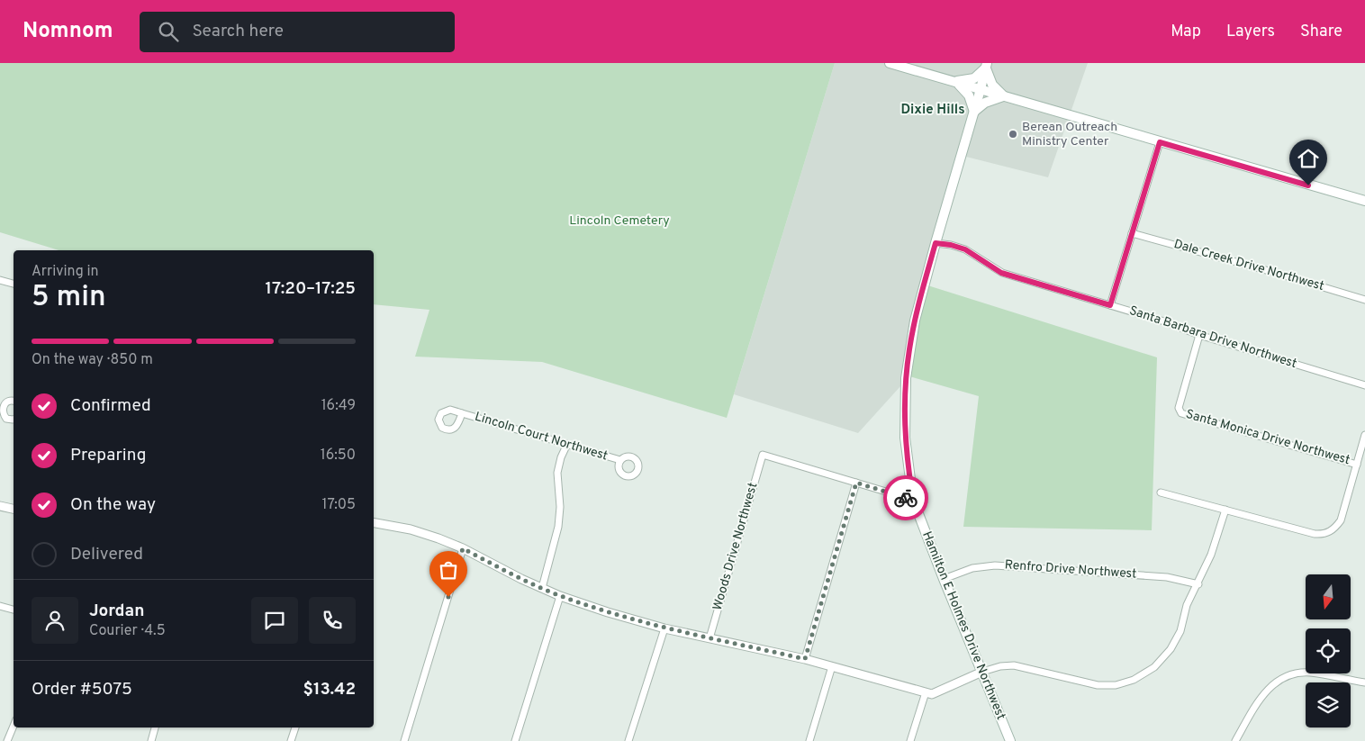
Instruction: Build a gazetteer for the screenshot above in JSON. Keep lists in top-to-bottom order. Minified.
{"streets":{"main road":["Hamilton E Holmes Drive Northwest"],"street":["Dale Creek Drive Northwest","Santa Barbara Drive Northwest","Lincoln Court Northwest","Santa Monica Drive Northwest","Woods Drive Northwest","Renfro Drive Northwest"]},"crossings":[["Santa Barbara Drive Northwest","Santa Monica Drive Northwest"],["Santa Barbara Drive Northwest","Hamilton E Holmes Drive Northwest"],["Renfro Drive Northwest","Hamilton E Holmes Drive Northwest"]],"districts":["Dixie Hills"],"parks":["Lincoln Cemetery"],"places":["Berean Outreach Ministry Center"],"north":"bottom","page":{"header":"Nomnom","search":"Search here","nav":["Map","Layers","Share"],"heading":["5 min","Arriving in","17:20–17:25"],"panel":["Jordan","Courier · 4.5","Order #5075","$13.42"],"bar":"On the way · 850 m","list":[["Confirmed","16:49"],["Preparing","16:50"],["On the way","17:05"],"Delivered"]}}
